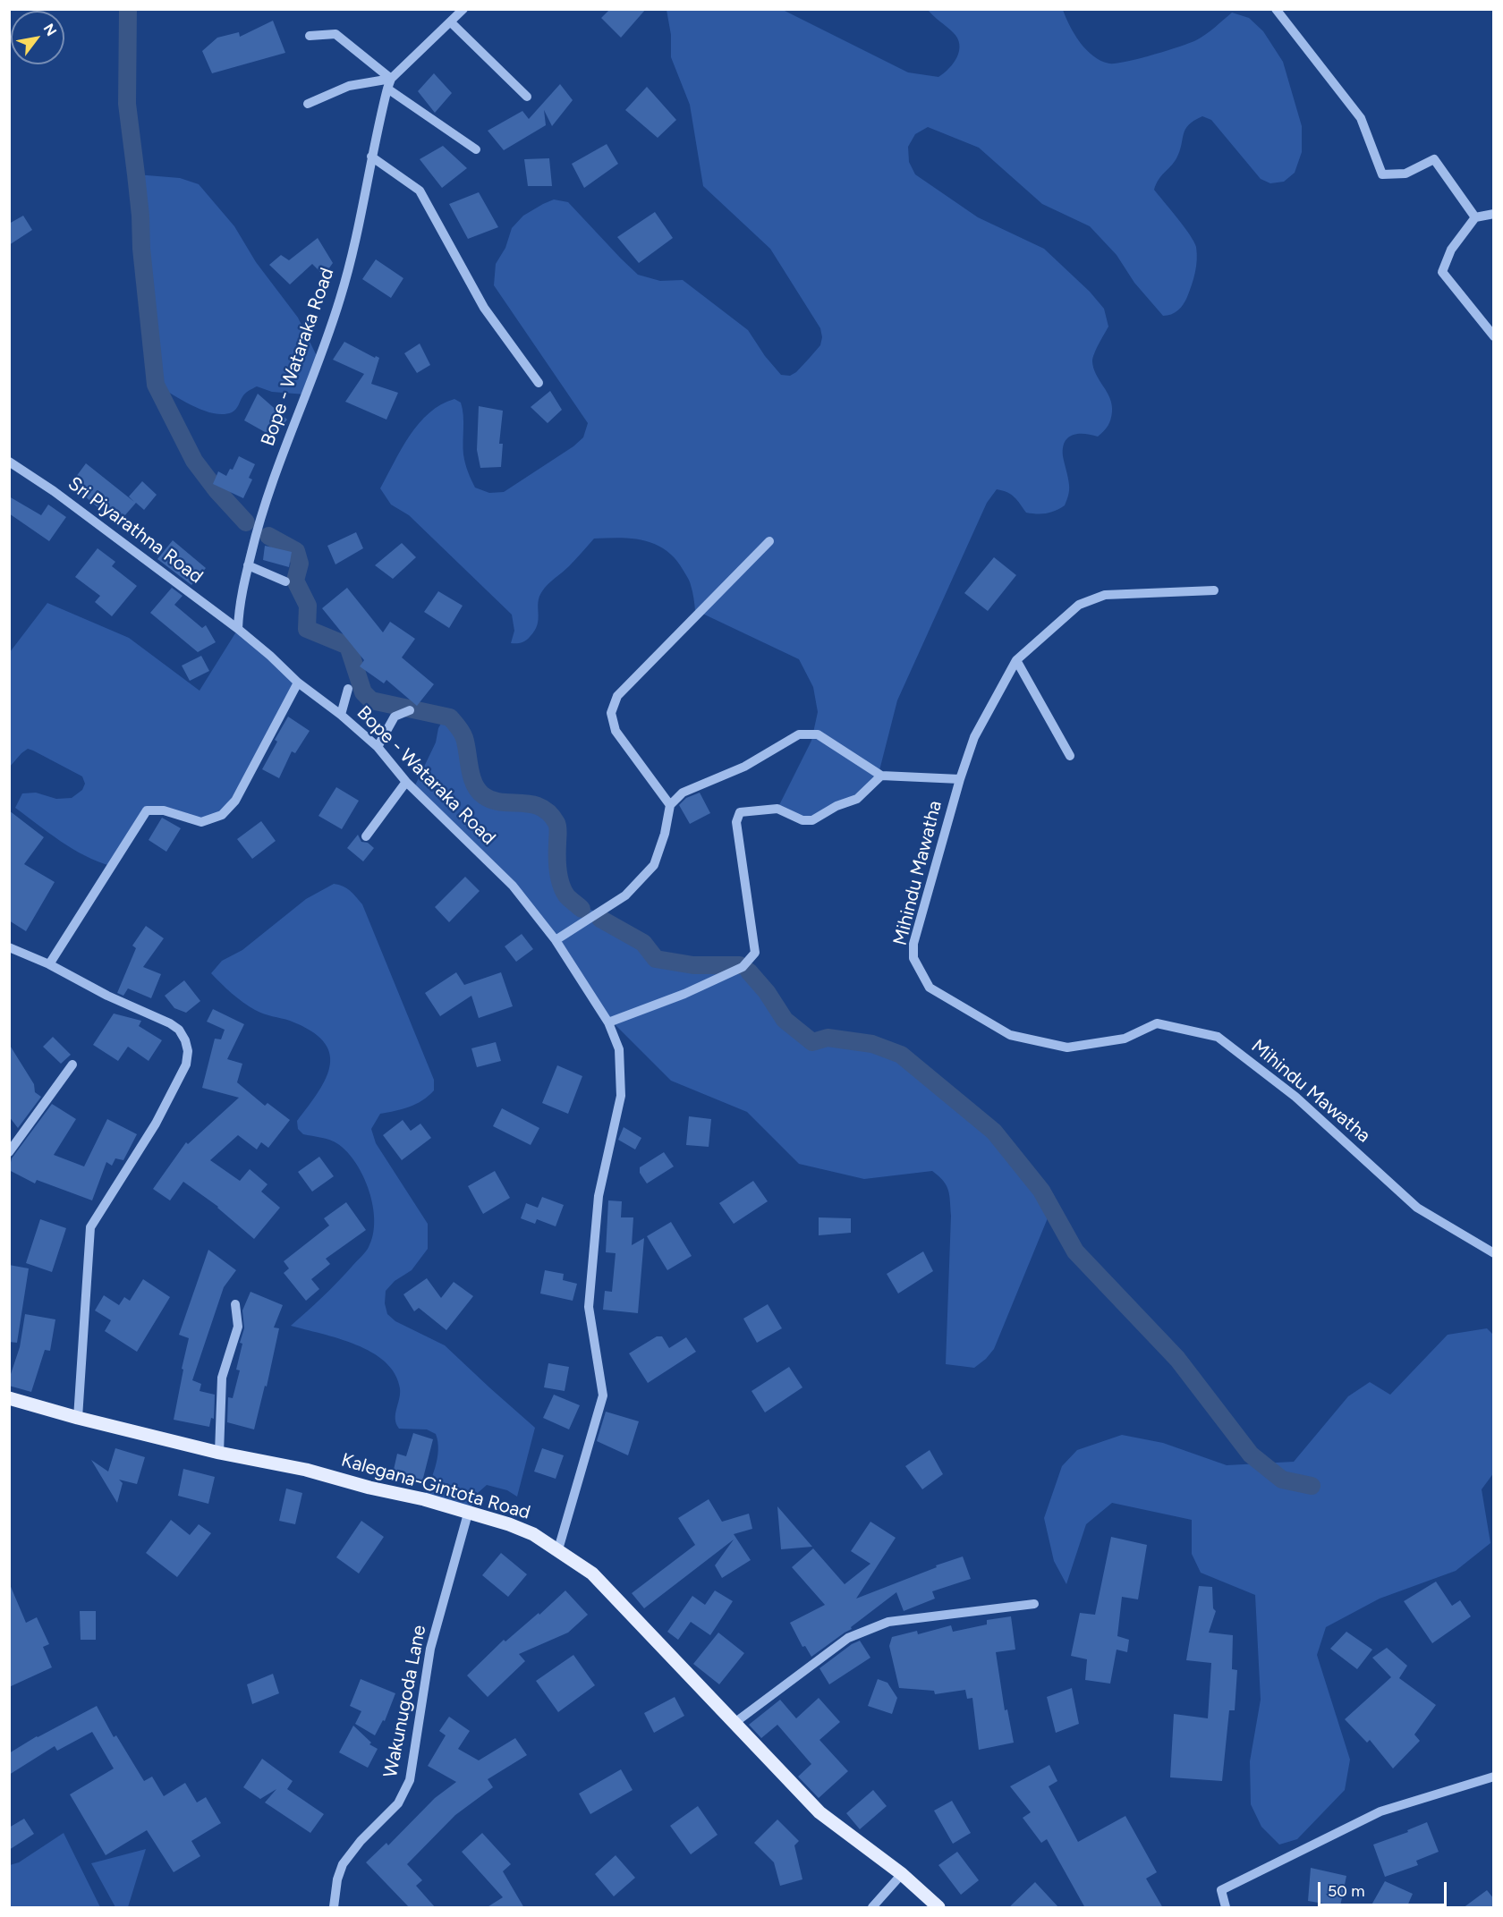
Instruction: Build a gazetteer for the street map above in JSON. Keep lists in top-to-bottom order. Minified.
{"streets":{"main road":["Kalegana-Gintota Road"],"street":["Bope - Wataraka Road","Sri Piyarathna Road","Mihindu Mawatha","Wakunugoda Lane"]},"crossings":[["Bope - Wataraka Road","Sri Piyarathna Road"],["Bope - Wataraka Road","Kalegana-Gintota Road"],["Kalegana-Gintota Road","Wakunugoda Lane"]],"scale_bar":"50 m","north":"top right"}
